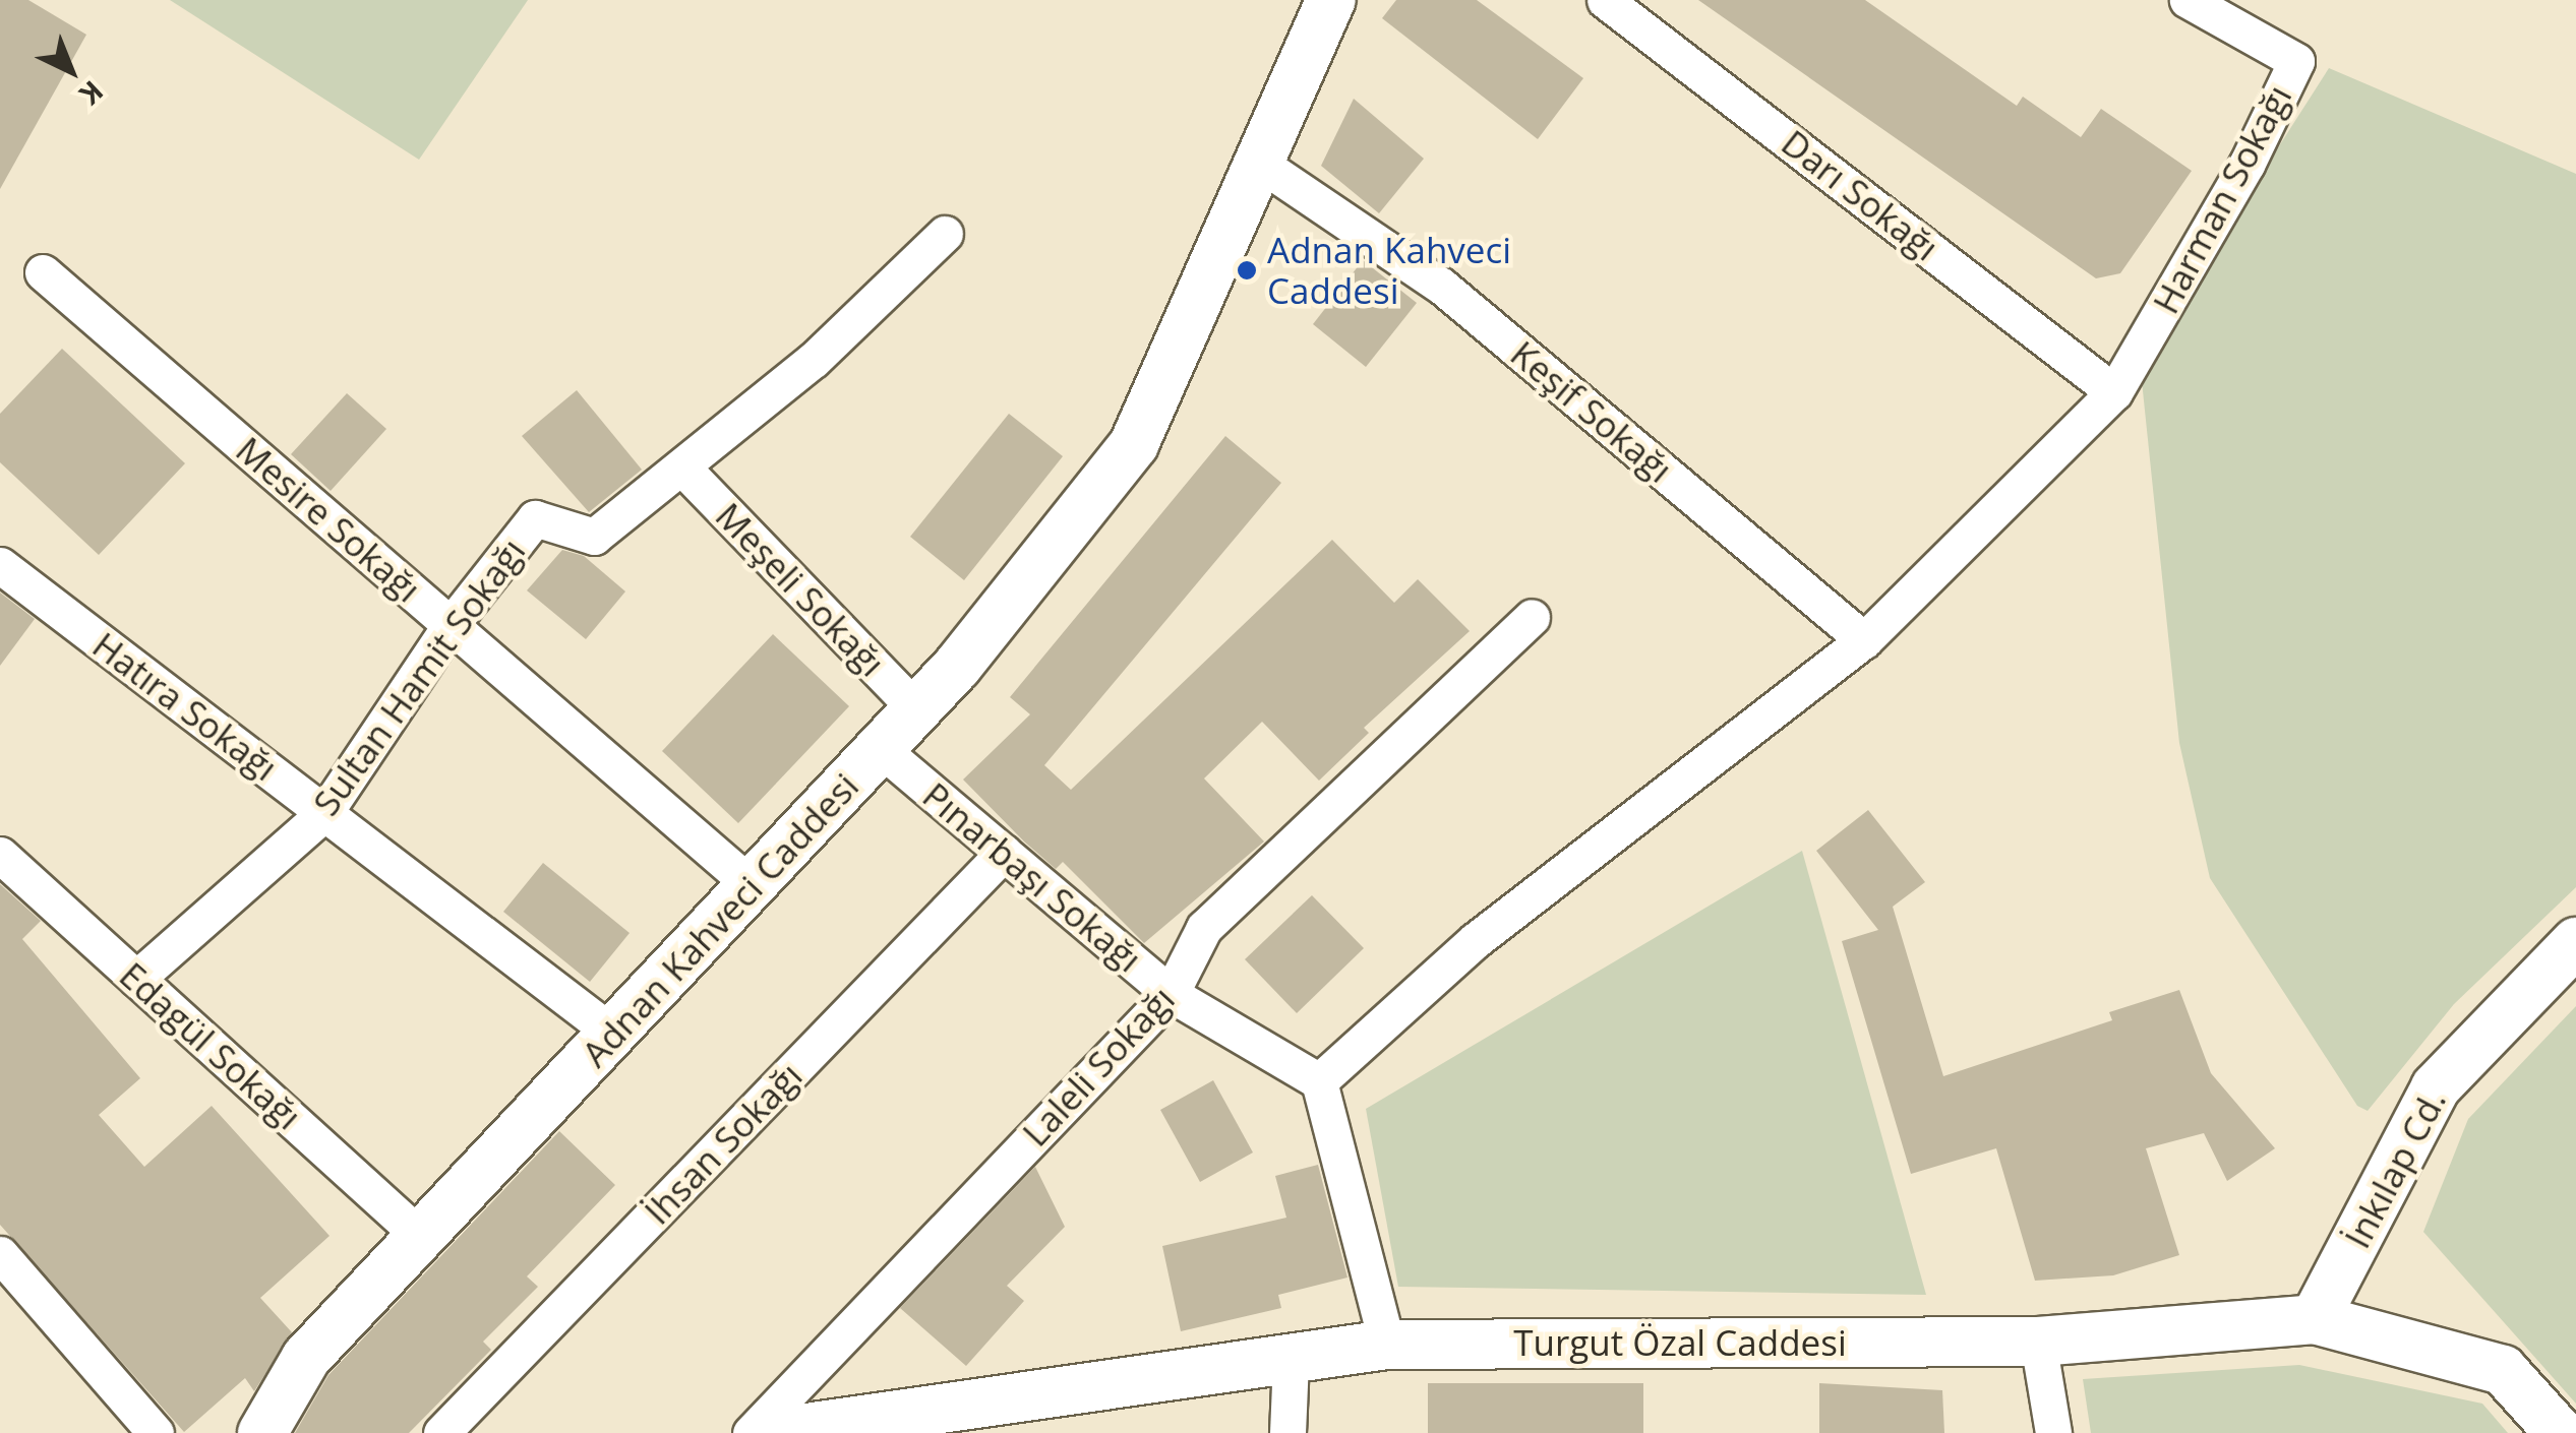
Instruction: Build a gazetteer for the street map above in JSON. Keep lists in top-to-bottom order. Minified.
{"streets":{"street":["Darı Sokağı","Harman Sokağı","Keşif Sokağı","Mesire Sokağı","Meşeli Sokağı","Sultan Hamit Sokağı","Hatıra Sokağı","Pınarbaşı Sokağı","Adnan Kahveci Caddesi","Edagül Sokağı","Laleli Sokağı","İhsan Sokağı","İnkılap Cd.","Turgut Özal Caddesi"]},"crossings":[["Darı Sokağı","Harman Sokağı"],["Keşif Sokağı","Adnan Kahveci Caddesi"],["Mesire Sokağı","Sultan Hamit Sokağı"],["Mesire Sokağı","Adnan Kahveci Caddesi"],["Meşeli Sokağı","Sultan Hamit Sokağı"],["Meşeli Sokağı","Adnan Kahveci Caddesi"],["Sultan Hamit Sokağı","Hatıra Sokağı"],["Sultan Hamit Sokağı","Edagül Sokağı"],["Hatıra Sokağı","Adnan Kahveci Caddesi"],["Pınarbaşı Sokağı","Adnan Kahveci Caddesi"],["Pınarbaşı Sokağı","Laleli Sokağı"],["Pınarbaşı Sokağı","İhsan Sokağı"],["Adnan Kahveci Caddesi","Edagül Sokağı"],["İnkılap Cd.","Turgut Özal Caddesi"]],"places":["Adnan Kahveci Caddesi"],"north":"bottom right"}
